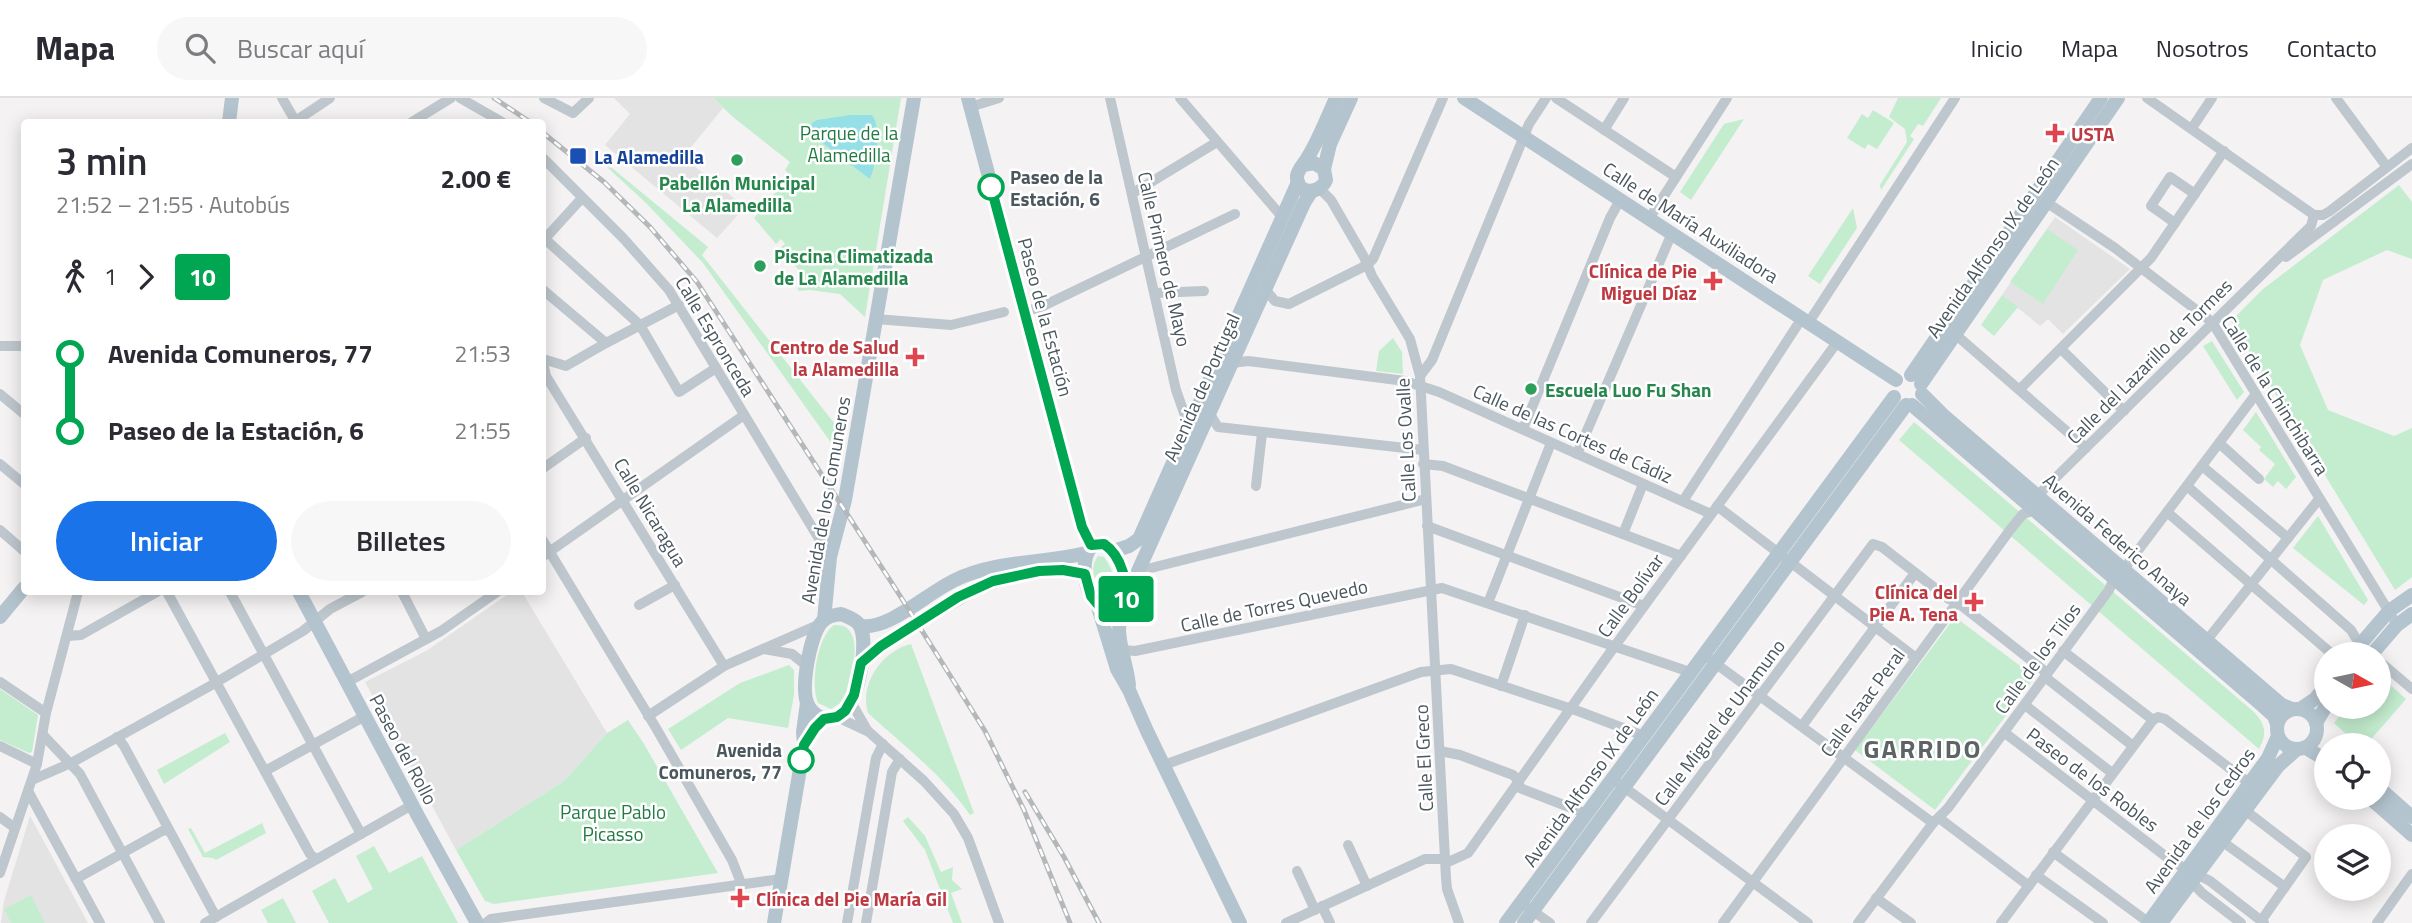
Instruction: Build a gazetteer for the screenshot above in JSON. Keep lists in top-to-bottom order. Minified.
{"streets":{"main road":["Calle de María Auxiliadora","Avenida Alfonso IX de León","Paseo de la Estación","Avenida de Portugal","Avenida de los Comuneros","Avenida Federico Anaya","Paseo del Rollo","Avenida de los Cedros"],"street":["Calle Primero de Mayo","Calle Espronceda","Calle del Lazarillo de Tormes","Calle de la Chinchibarra","Calle de las Cortes de Cádiz","Calle Los Ovalle","Calle Nicaragua","Calle Bolívar","Calle de Torres Quevedo","Calle de los Tilos","Calle Isaac Peral","Calle Miguel de Unamuno","Calle El Greco","Paseo de los Robles"]},"crossings":[["Calle de María Auxiliadora","Avenida Alfonso IX de León"],["Calle de María Auxiliadora","Avenida Federico Anaya"],["Calle de María Auxiliadora","Calle Bolívar"],["Avenida Alfonso IX de León","Calle de la Chinchibarra"],["Avenida Alfonso IX de León","Calle de las Cortes de Cádiz"],["Avenida Alfonso IX de León","Avenida Federico Anaya"],["Calle Primero de Mayo","Avenida de Portugal"],["Calle Espronceda","Avenida de los Comuneros"],["Calle del Lazarillo de Tormes","Calle de la Chinchibarra"],["Calle del Lazarillo de Tormes","Avenida Federico Anaya"],["Calle del Lazarillo de Tormes","Calle Isaac Peral"],["Avenida de Portugal","Calle de las Cortes de Cádiz"],["Avenida de Portugal","Calle Los Ovalle"],["Calle de la Chinchibarra","Calle de los Tilos"],["Calle de las Cortes de Cádiz","Calle Los Ovalle"],["Calle de las Cortes de Cádiz","Calle Bolívar"],["Calle de las Cortes de Cádiz","Calle Isaac Peral"],["Calle de las Cortes de Cádiz","Calle Miguel de Unamuno"],["Calle Los Ovalle","Calle de Torres Quevedo"],["Calle Los Ovalle","Calle El Greco"],["Avenida Federico Anaya","Calle de los Tilos"],["Avenida Federico Anaya","Calle Isaac Peral"],["Avenida Federico Anaya","Avenida de los Cedros"],["Calle Bolívar","Calle El Greco"],["Calle de Torres Quevedo","Calle El Greco"],["Calle de los Tilos","Paseo de los Robles"],["Paseo de los Robles","Avenida de los Cedros"]],"districts":["GARRIDO"],"parks":["Parque de la Alamedilla","Parque Pablo Picasso"],"places":{"health":["USTA","Clínica de Pie Miguel Díaz","Centro de Salud la Alamedilla","Clínica del Pie A. Tena","Clínica del Pie María Gil"],"transit":["La Alamedilla"],"other":["Pabellón Municipal La Alamedilla","Paseo de la Estación, 6","Piscina Climatizada de La Alamedilla","Escuela Luo Fu Shan","Avenida Comuneros, 77"]},"lines":["bus line 10"],"north":"right","page":{"header":"Mapa","search":"Buscar aquí","nav":["Inicio","Mapa","Nosotros","Contacto"],"on_map":"10","heading":["3 min","21:52 – 21:55 · Autobús","2.00 €"],"legs":["1","10"],"list":[{"name":"Avenida Comuneros, 77","value":"21:53"},{"name":"Paseo de la Estación, 6","value":"21:55"}],"buttons":["Iniciar","Billetes"]}}
